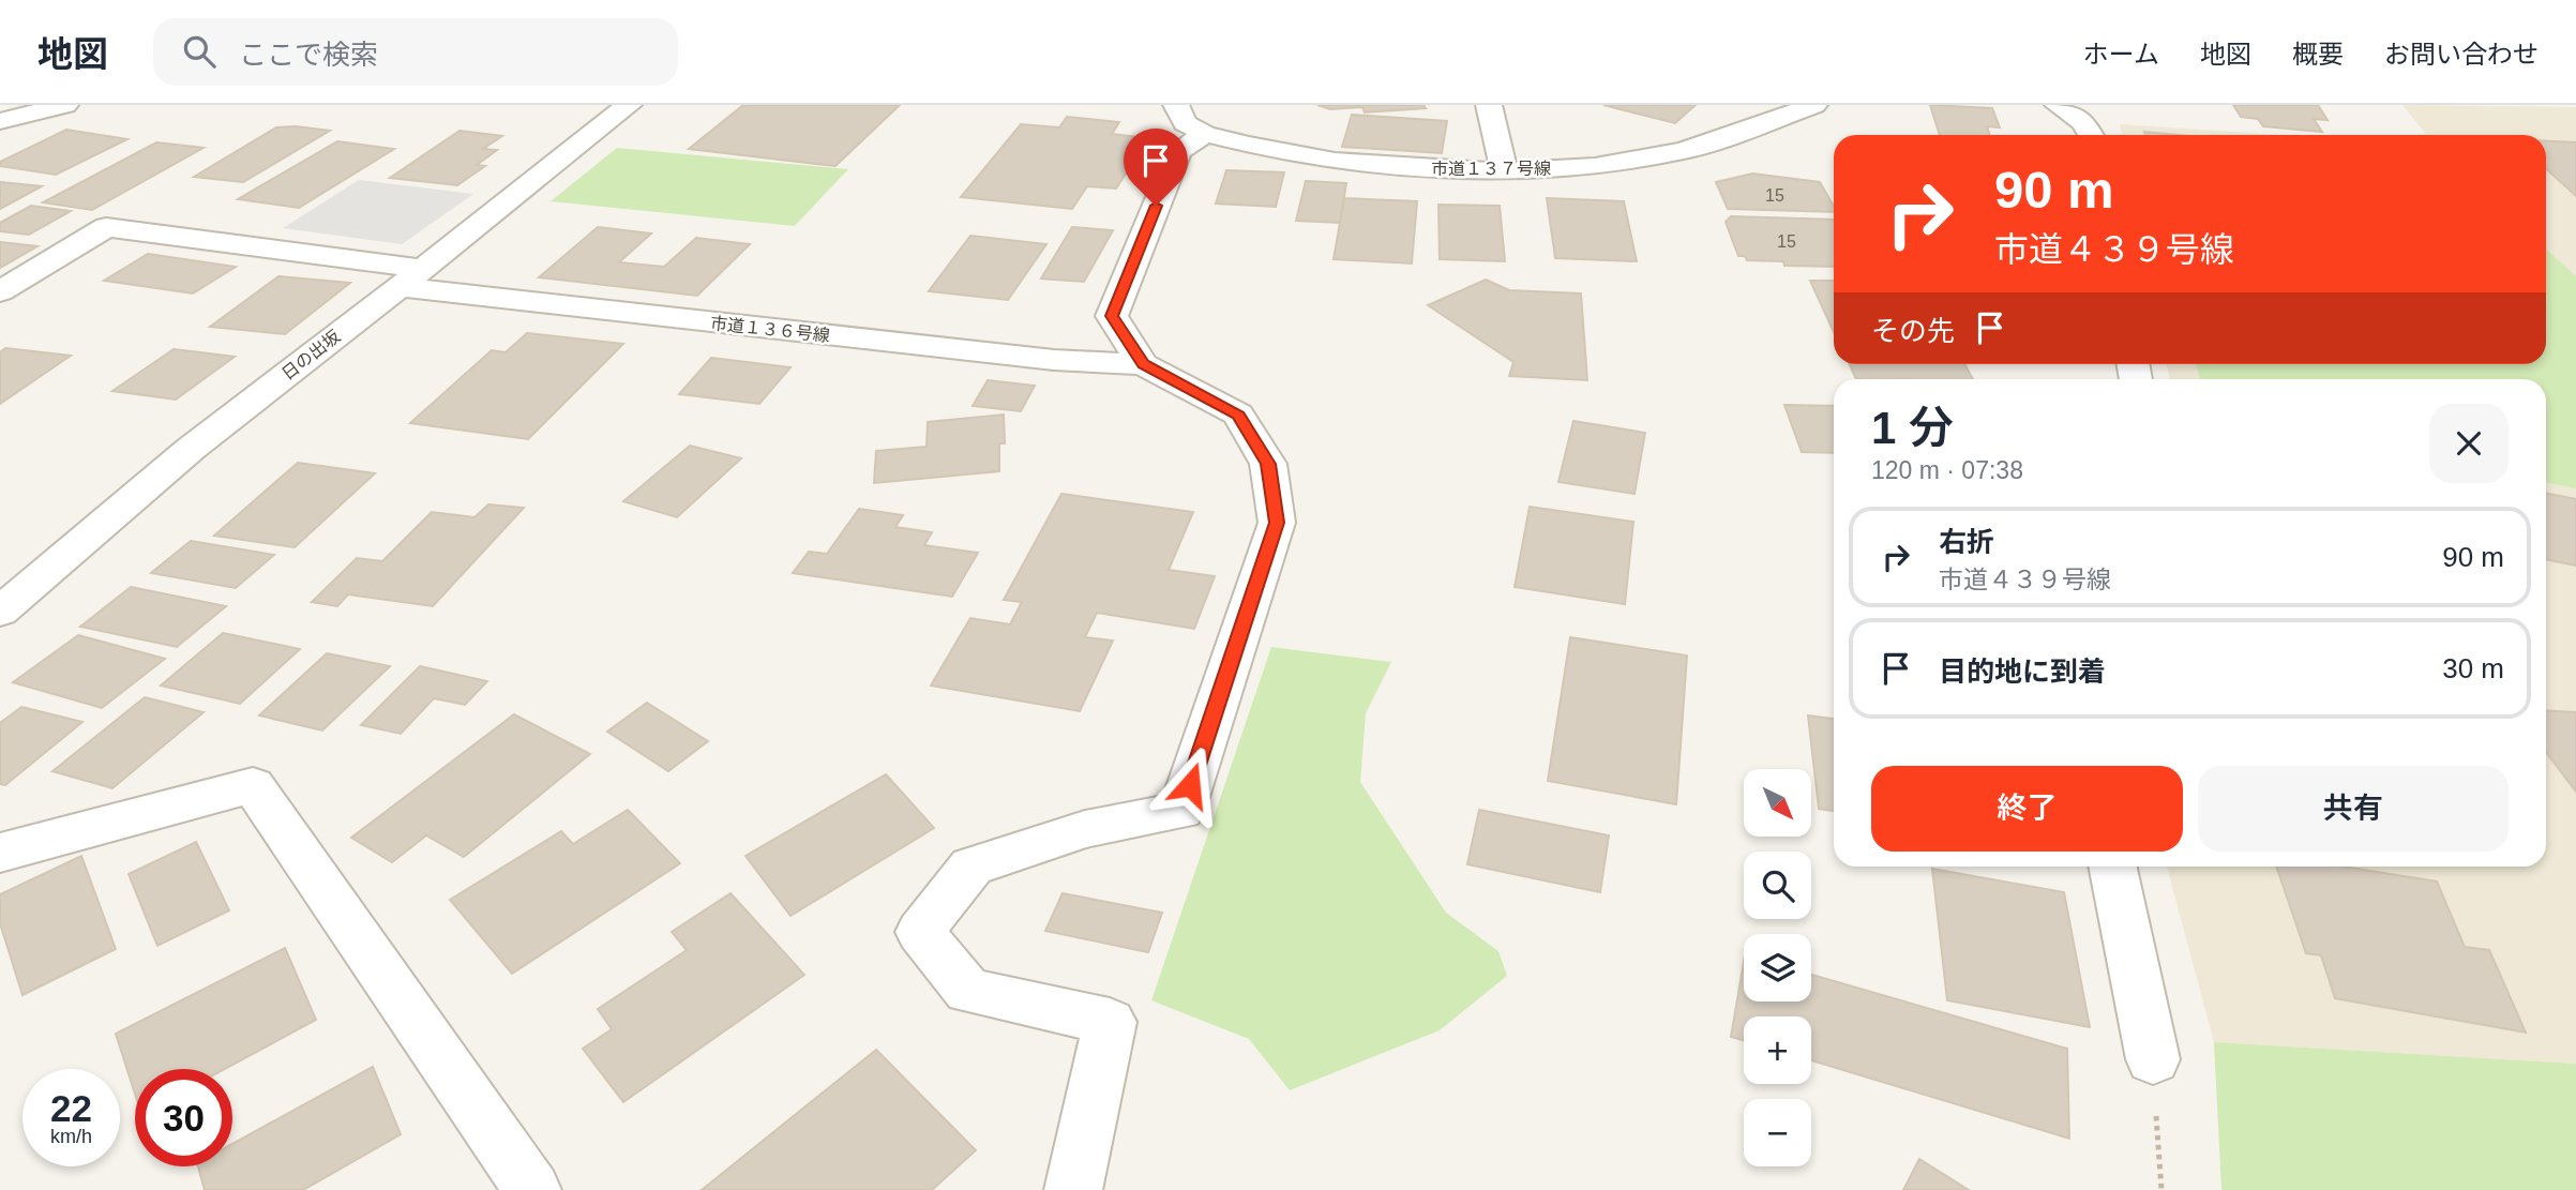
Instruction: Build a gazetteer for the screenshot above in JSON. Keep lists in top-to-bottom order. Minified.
{"streets":{"street":["市道１３７号線","市道１３６号線","日の出坂"]},"crossings":[["市道１３６号線","日の出坂"]],"house_numbers":["15","15"],"north":"bottom right","page":{"header":"地図","search":"ここで検索","nav":["ホーム","地図","概要","お問い合わせ"],"turn":["90 m","市道４３９号線"],"then":"その先","heading":["1 分","120 m · 07:38"],"list":[{"name":"右折","note":"市道４３９号線","value":"90 m"},{"name":"目的地に到着","value":"30 m"}],"buttons":["終了","共有"],"map_buttons":["+","−"],"speed":"22 km/h","limit":"30"}}
